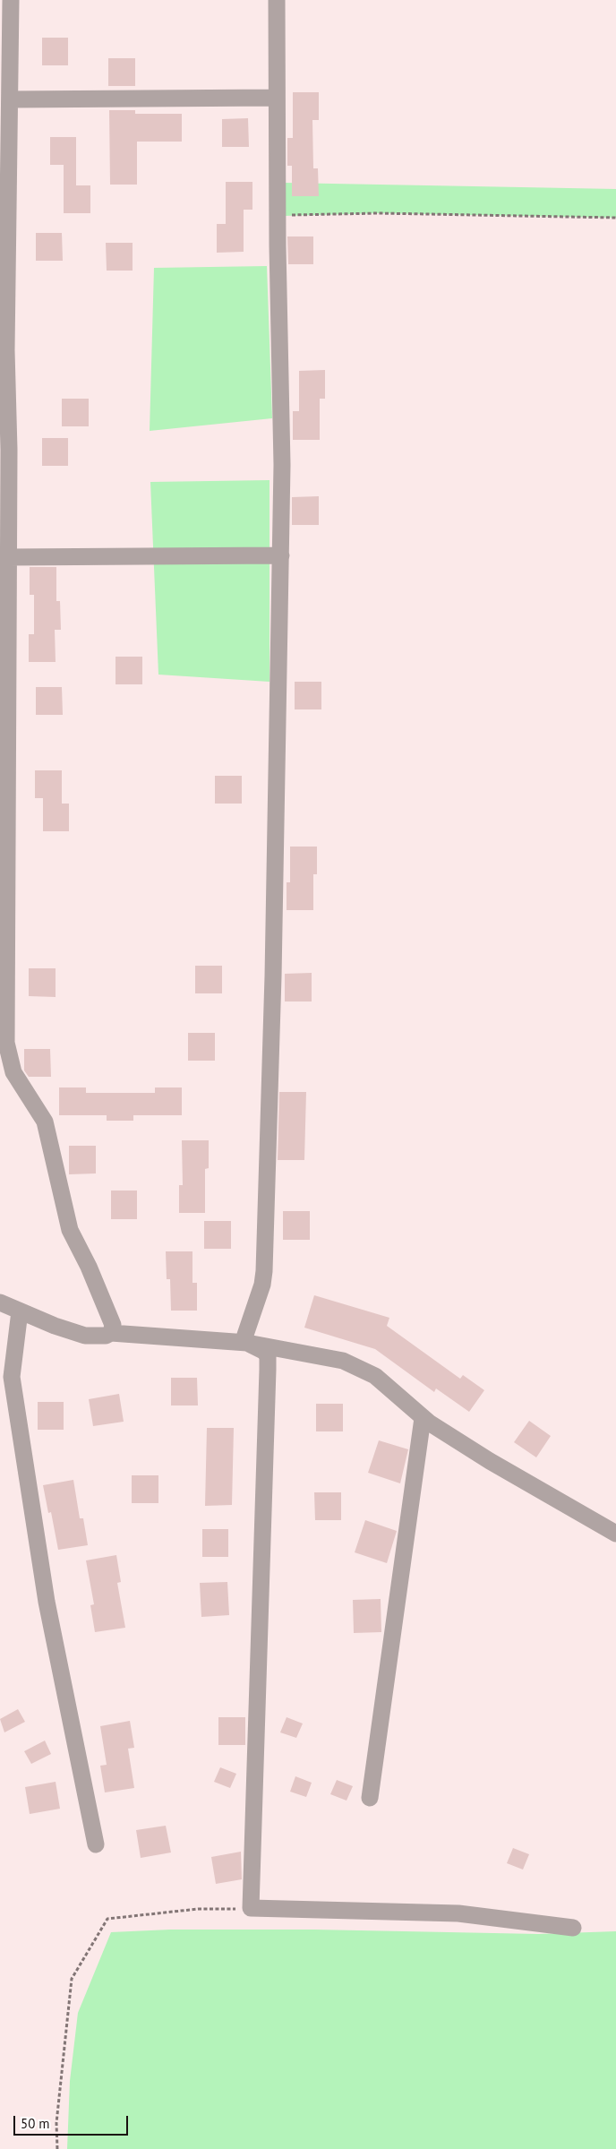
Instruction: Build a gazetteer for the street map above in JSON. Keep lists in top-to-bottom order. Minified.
{"scale_bar":"50 m"}
